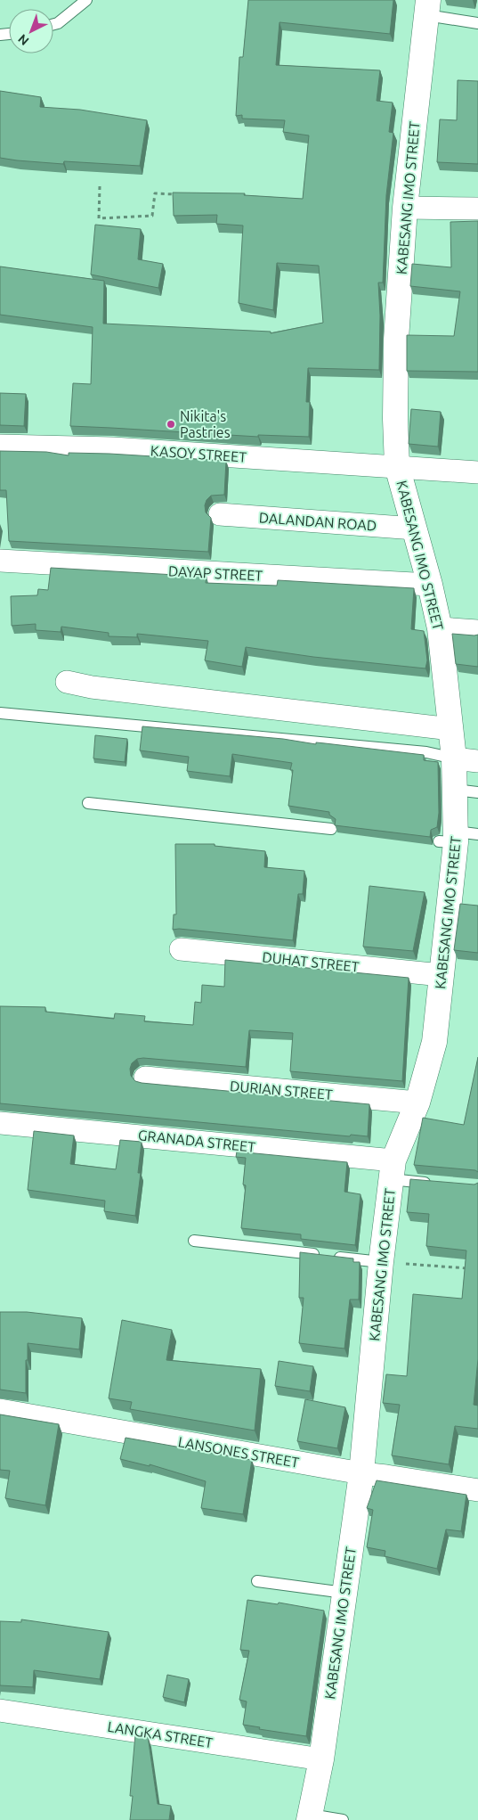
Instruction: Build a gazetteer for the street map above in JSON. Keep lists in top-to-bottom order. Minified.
{"streets":{"main road":["KABESANG IMO STREET"],"street":["KASOY STREET","DALANDAN ROAD","DAYAP STREET","DUHAT STREET","DURIAN STREET","GRANADA STREET","LANSONES STREET","LANGKA STREET"]},"crossings":[["KABESANG IMO STREET","KASOY STREET"],["KABESANG IMO STREET","DALANDAN ROAD"],["KABESANG IMO STREET","DAYAP STREET"],["KABESANG IMO STREET","DUHAT STREET"],["KABESANG IMO STREET","DURIAN STREET"],["KABESANG IMO STREET","GRANADA STREET"],["KABESANG IMO STREET","LANSONES STREET"],["KABESANG IMO STREET","LANGKA STREET"]],"places":["Nikita's Pastries"],"north":"bottom left"}
